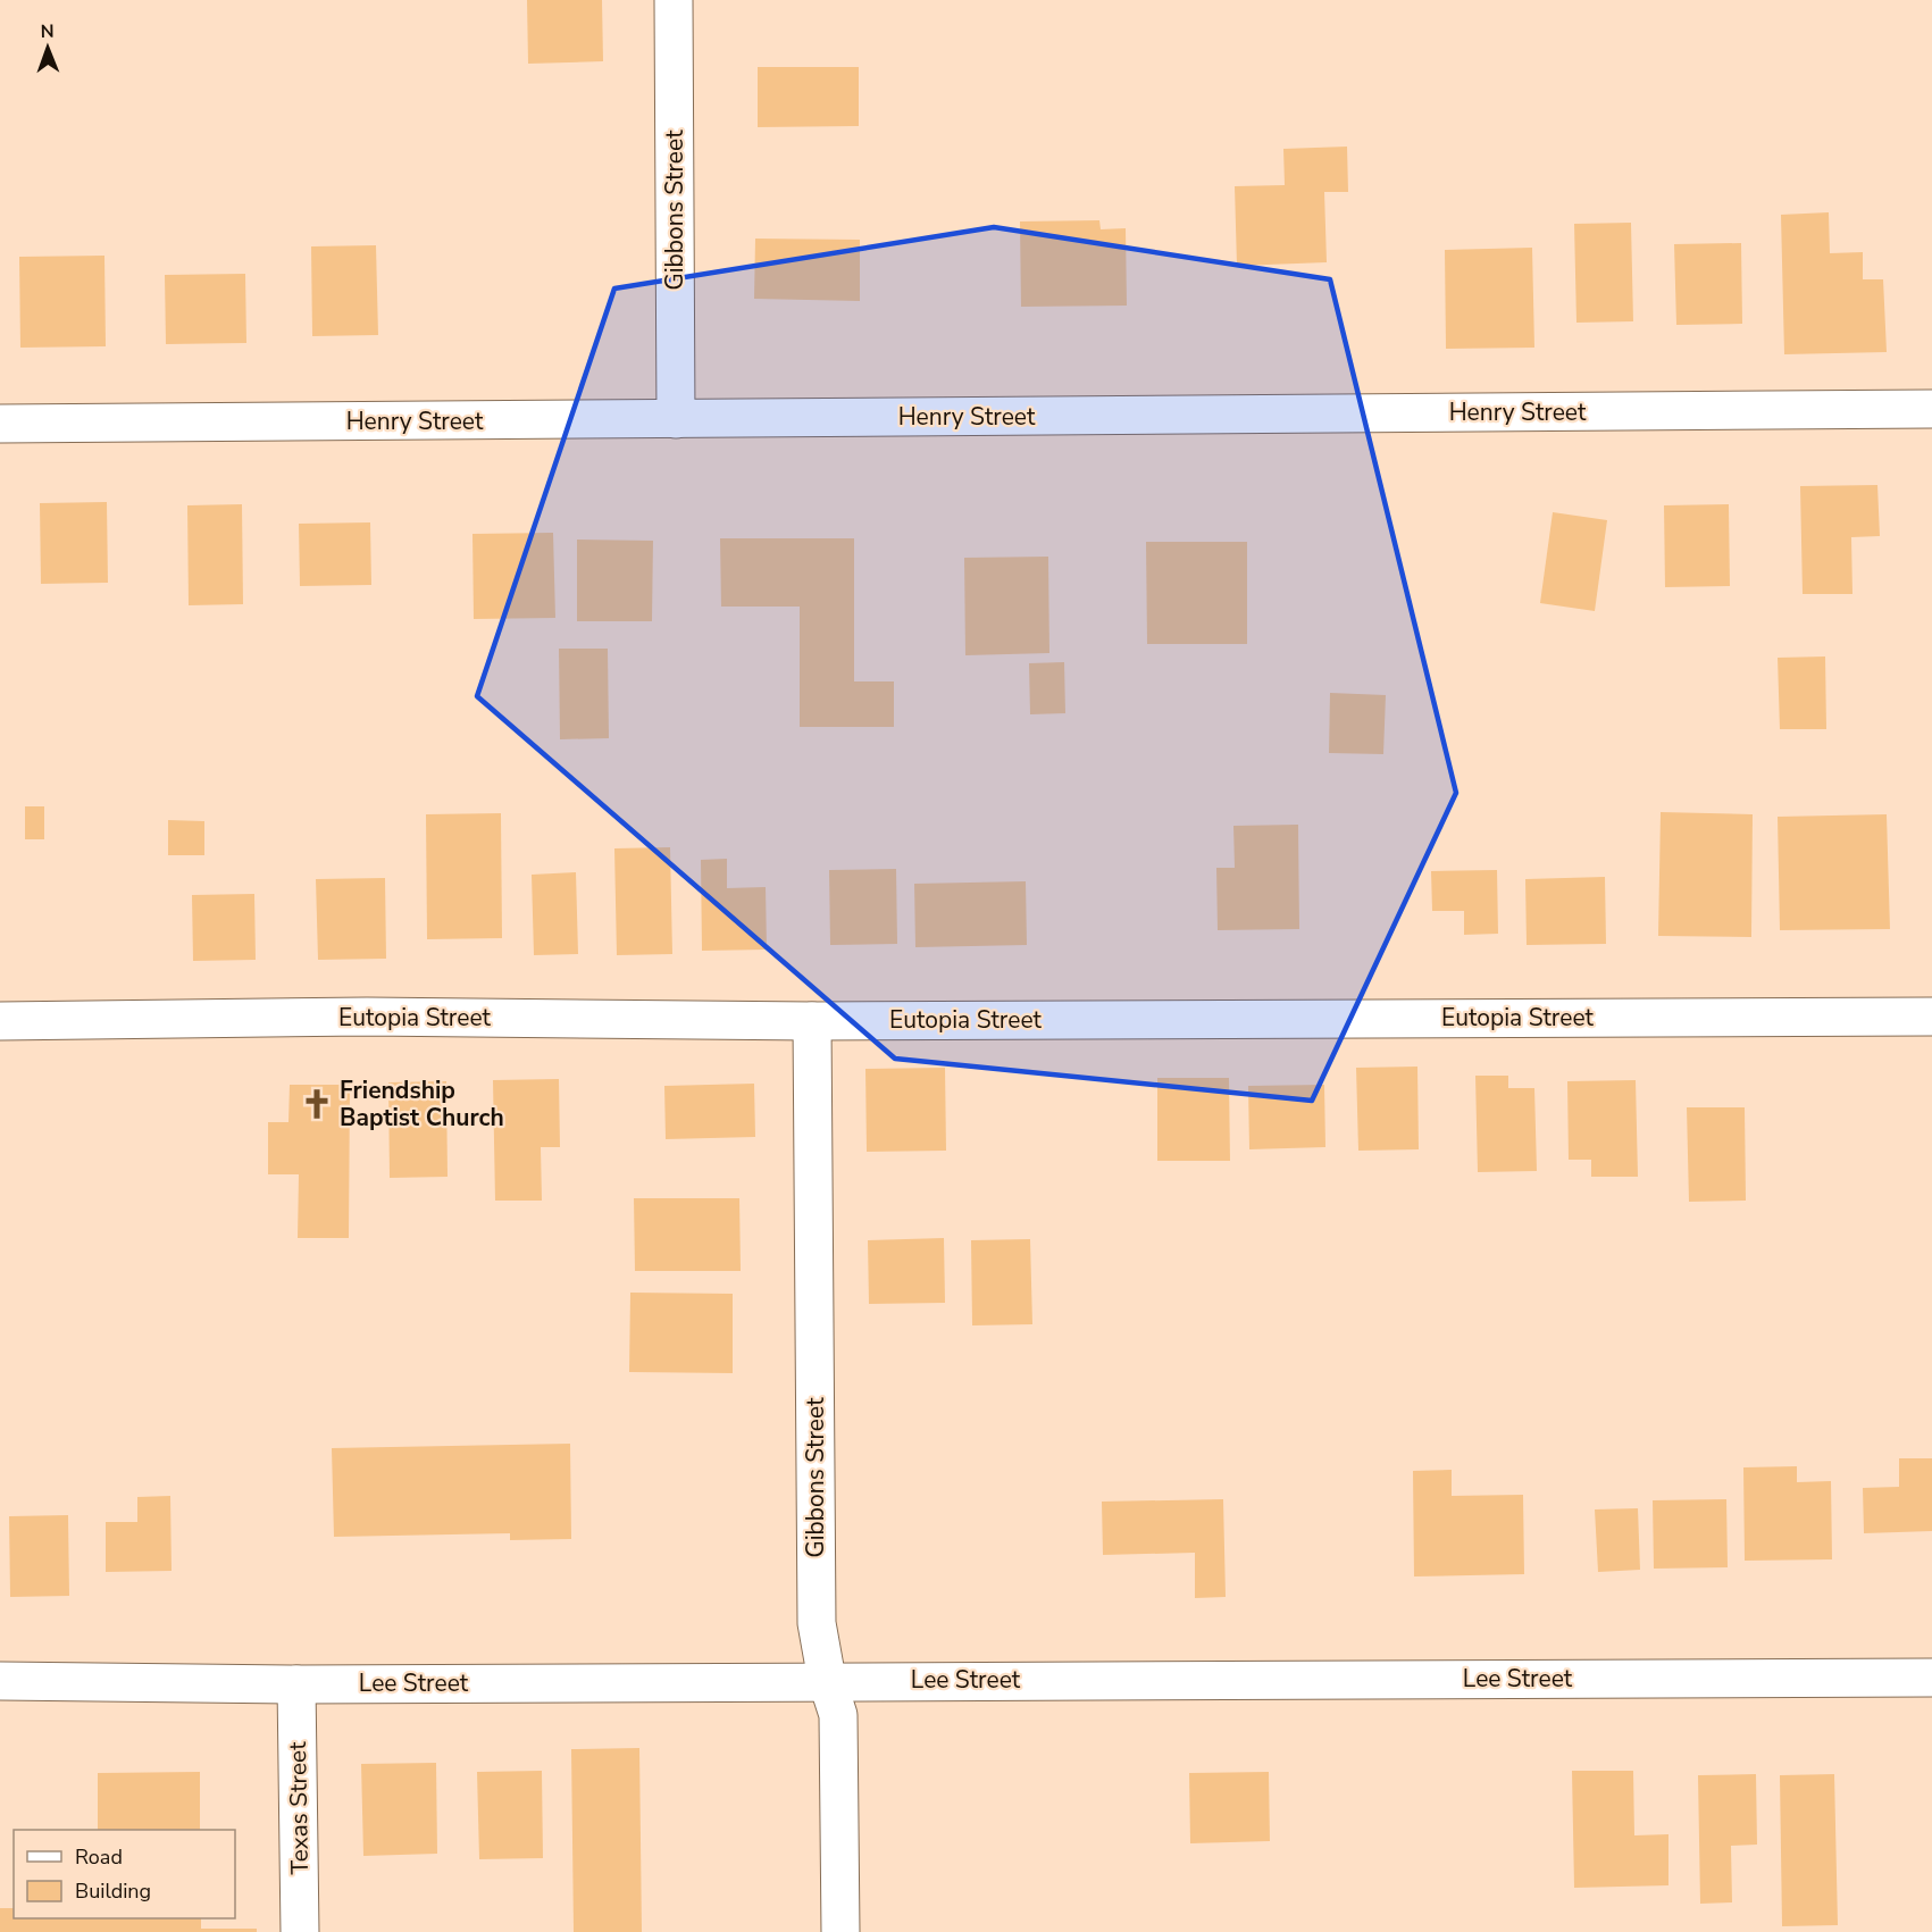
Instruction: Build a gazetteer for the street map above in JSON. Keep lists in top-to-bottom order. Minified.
{"streets":{"street":["Gibbons Street","Henry Street","Eutopia Street","Lee Street","Texas Street"]},"crossings":[["Gibbons Street","Henry Street"],["Gibbons Street","Eutopia Street"],["Gibbons Street","Lee Street"],["Lee Street","Texas Street"]],"places":{"church":["Friendship Baptist Church"]},"legend":["Road","Building"],"north":"top"}
